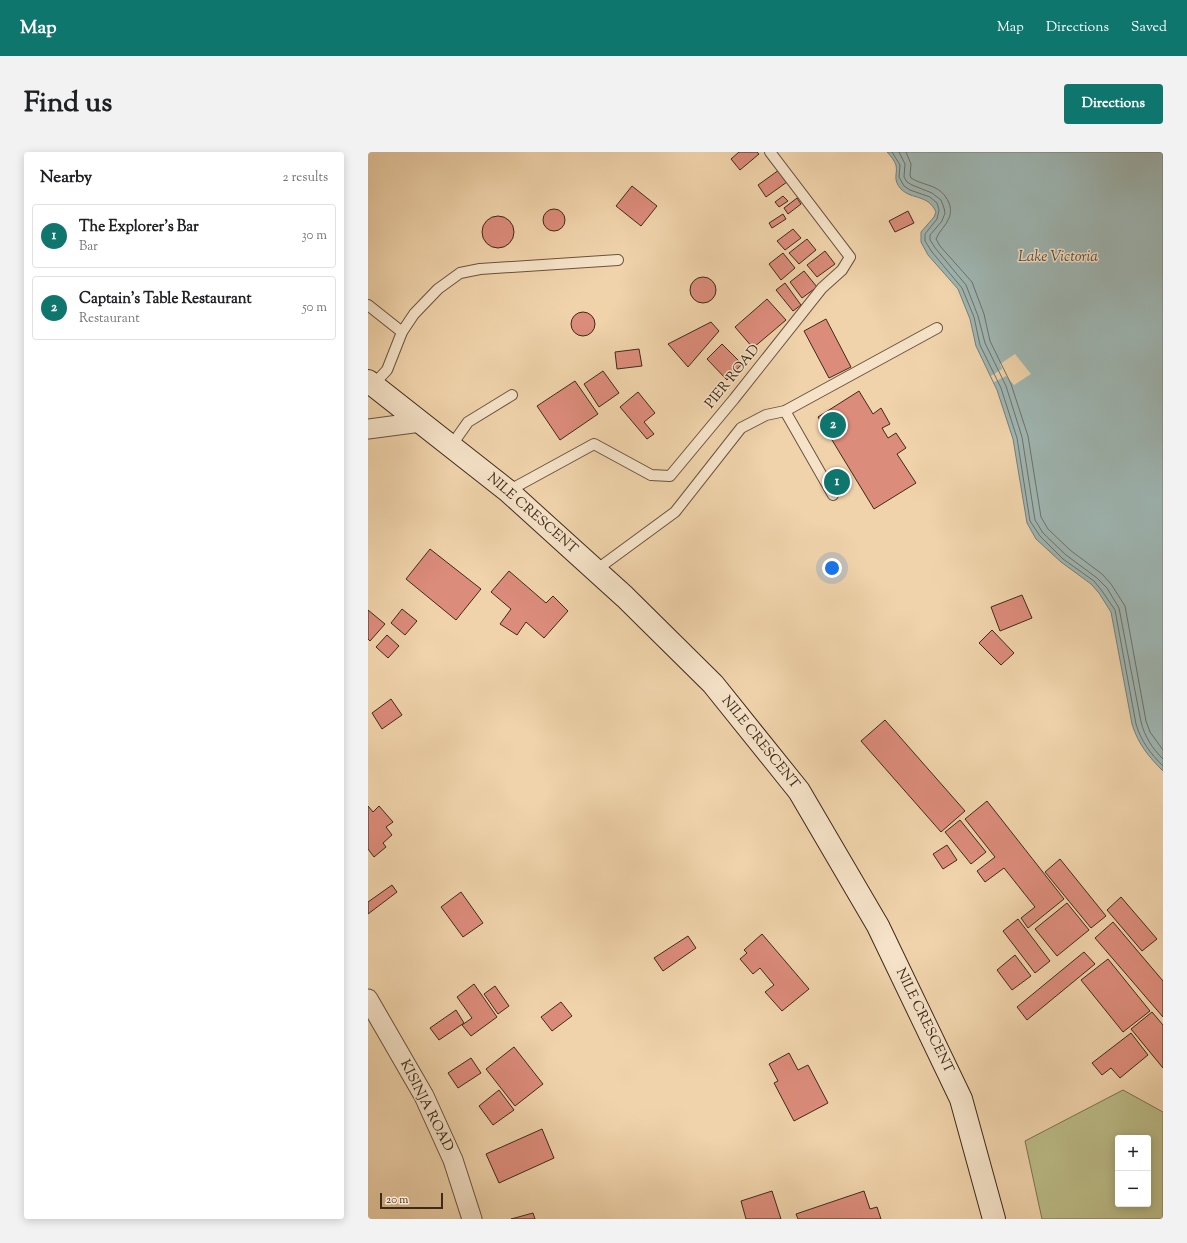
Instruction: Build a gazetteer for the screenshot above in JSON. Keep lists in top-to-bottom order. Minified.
{"streets":{"street":["NILE CRESCENT","KISINJA ROAD"],"lane":["PIER ROAD"]},"crossings":[["PIER ROAD","NILE CRESCENT"]],"water":["Lake Victoria"],"scale_bar":"20 m","page":{"header":"Map","nav":["Map","Directions","Saved"],"title":"Find us","buttons":"Directions","heading":["Nearby","2 results"],"list":[{"mark":"1","name":"The Explorer's Bar","note":"Bar","value":"30 m"},{"mark":"2","name":"Captain's Table Restaurant","note":"Restaurant","value":"50 m"}],"pins":["2","1"],"map_buttons":["+","−"],"scale":"20 m"}}
